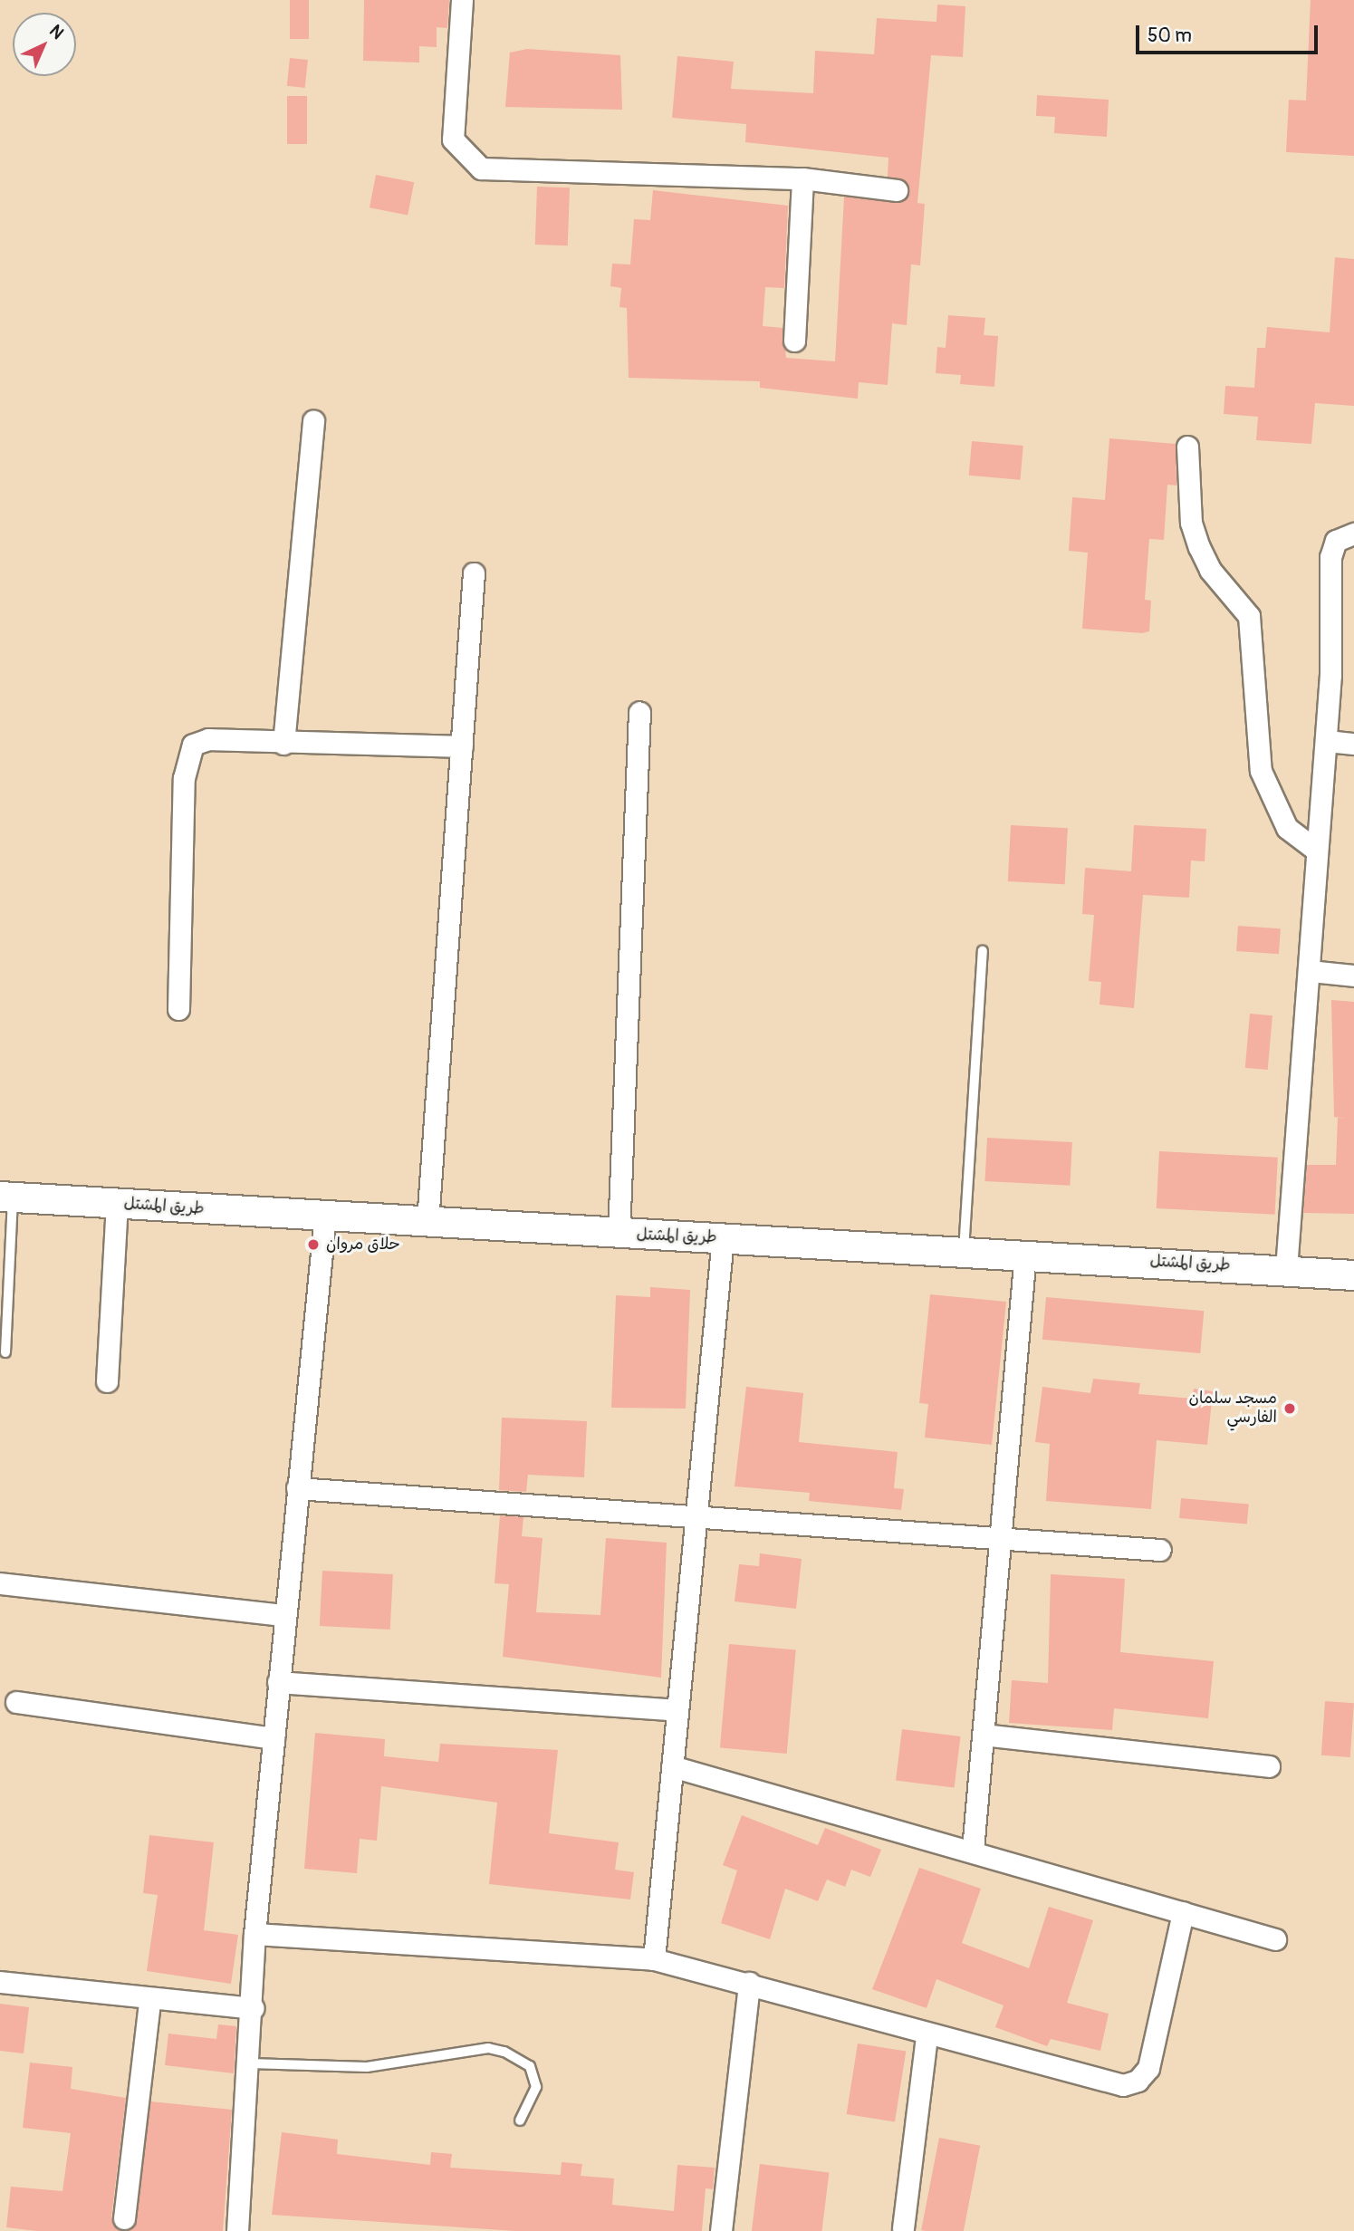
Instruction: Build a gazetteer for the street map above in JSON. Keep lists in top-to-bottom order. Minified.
{"streets":{"main road":["طريق المشتل"]},"places":["حلاق مروان","مسجد سلمان الفارسي"],"scale_bar":"50 m","north":"top right"}
